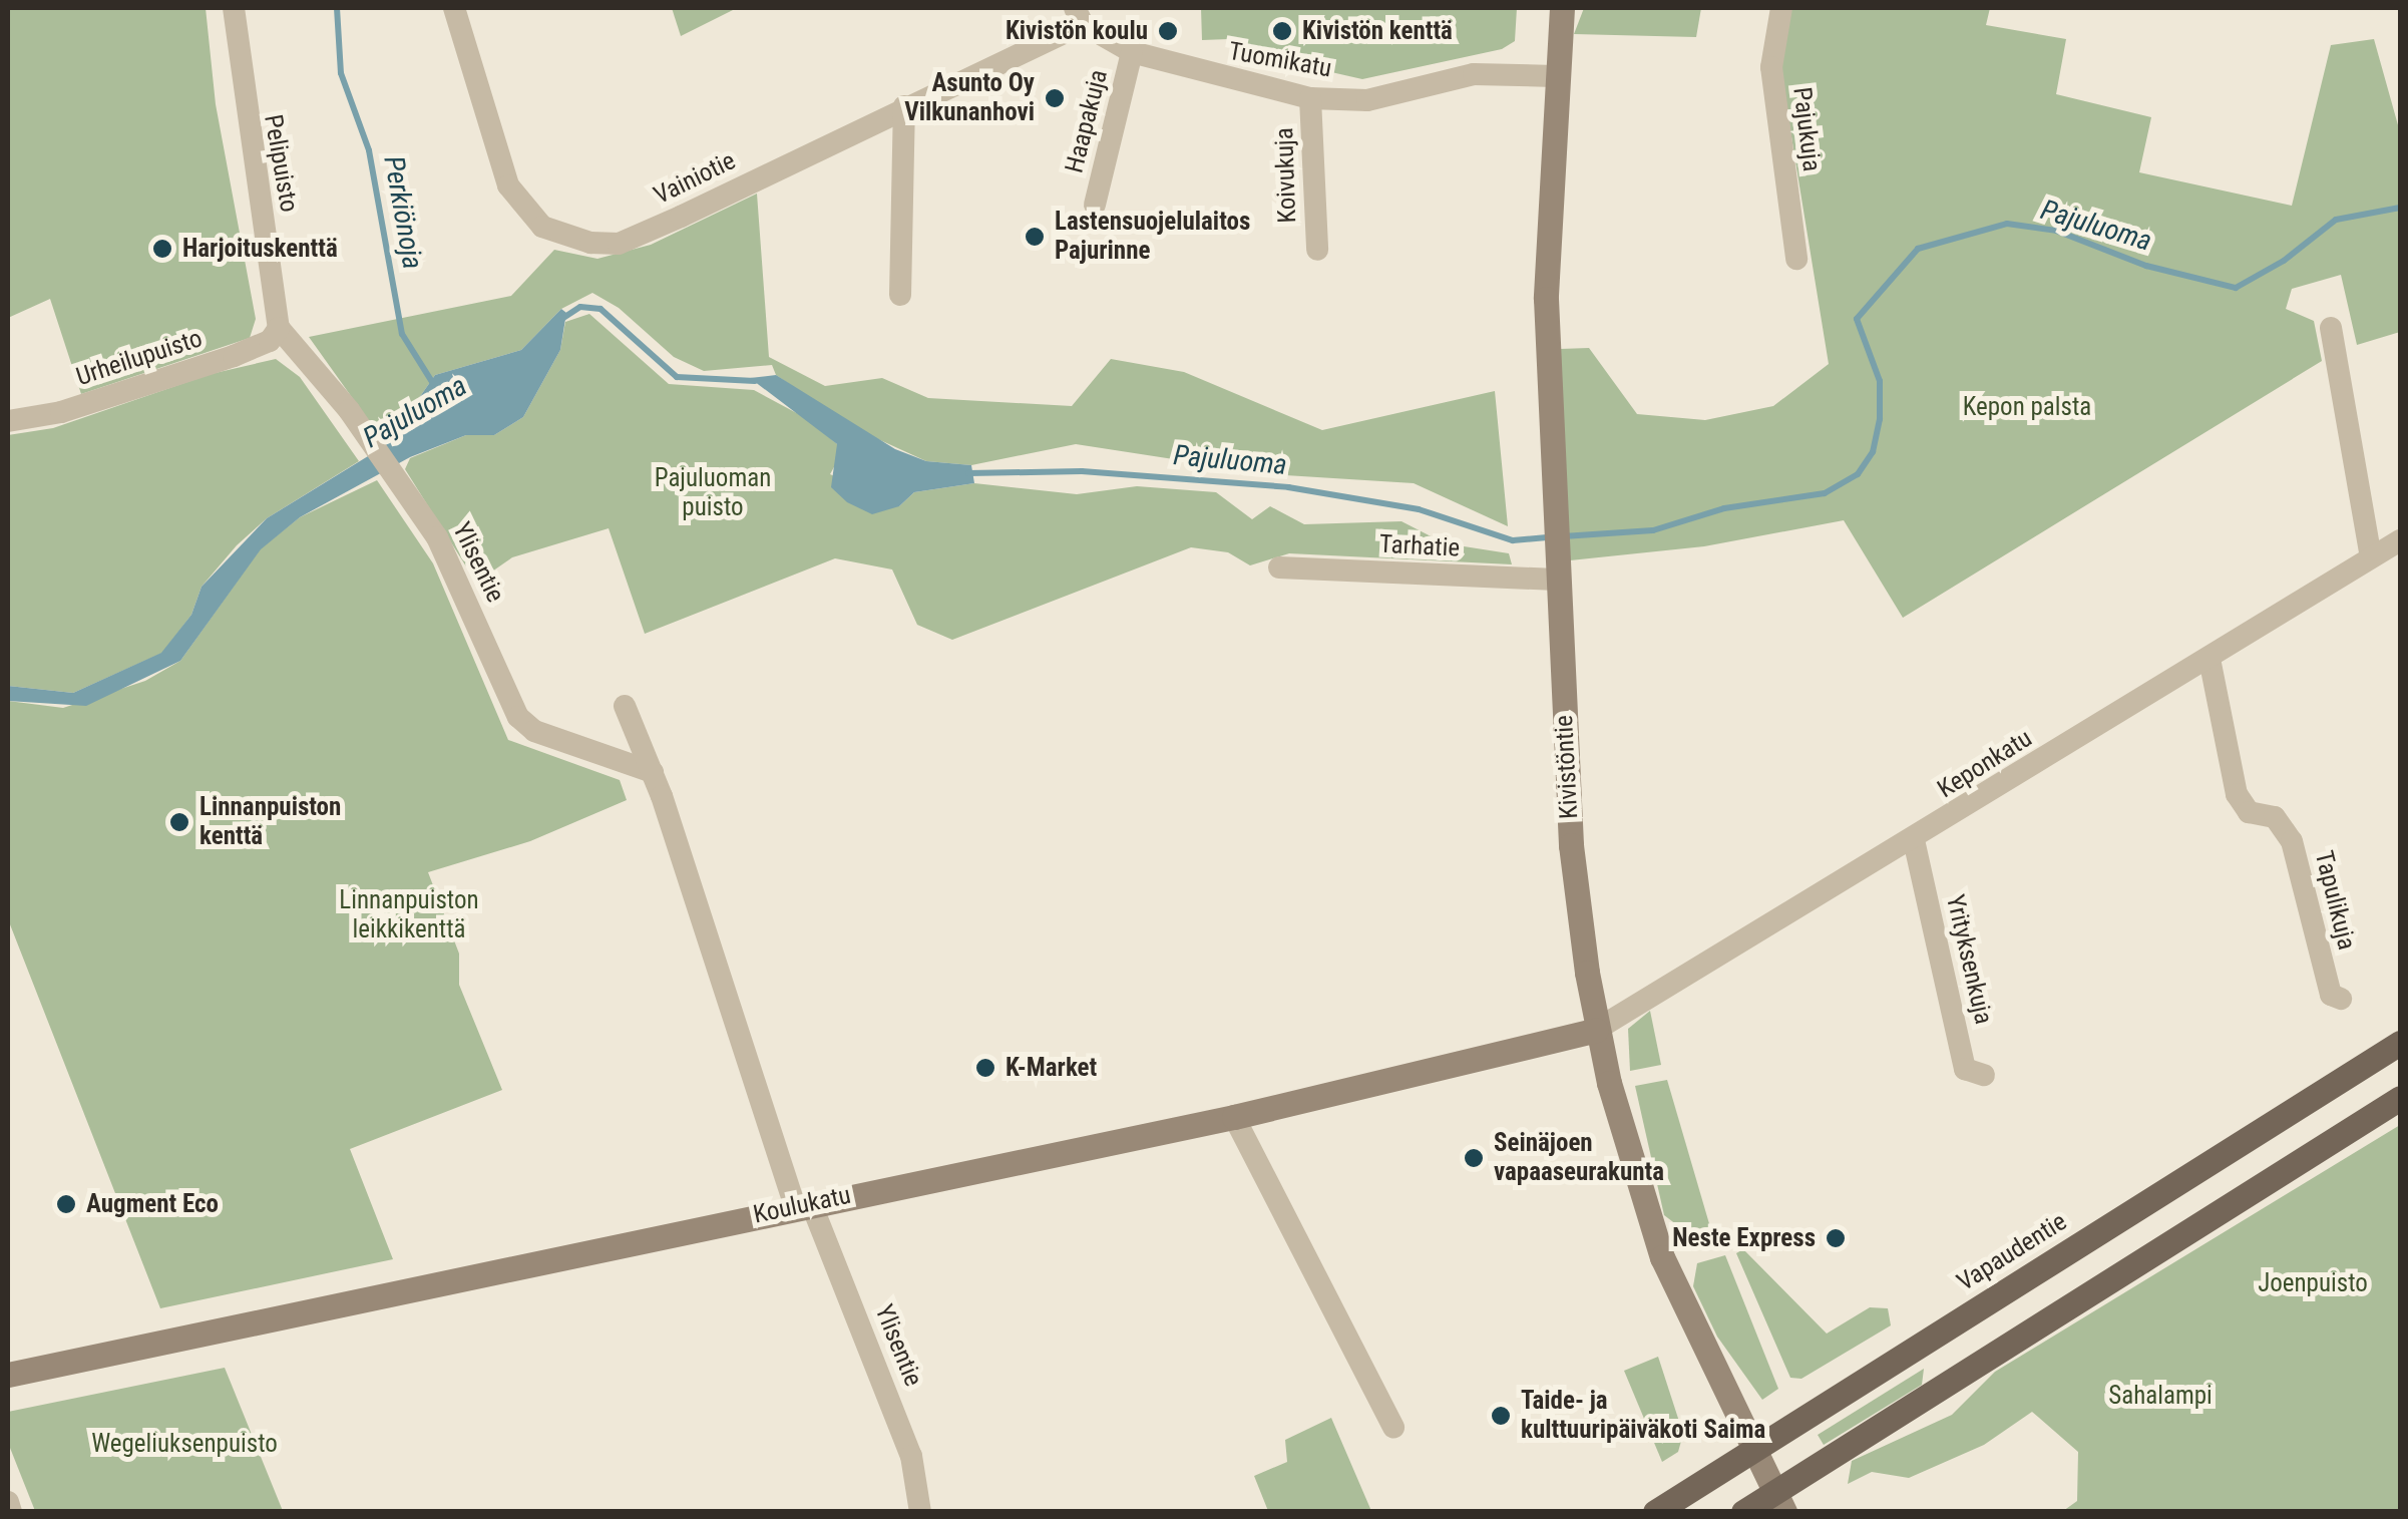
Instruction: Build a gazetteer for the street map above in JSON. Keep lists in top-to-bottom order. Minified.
{"streets":{"main road":["Vapaudentie"],"street":["Tuomikatu","Haapakuja","Pajukuja","Pelipuisto","Koivukuja","Vainiotie","Urheilupuisto","Tarhatie","Ylisentie","Keponkatu","Kivistöntie","Tapulikuja","Yrityksenkuja","Koulukatu"]},"crossings":[["Tuomikatu","Haapakuja"],["Tuomikatu","Koivukuja"],["Tuomikatu","Vainiotie"],["Tuomikatu","Kivistöntie"],["Pelipuisto","Urheilupuisto"],["Pelipuisto","Ylisentie"],["Urheilupuisto","Ylisentie"],["Tarhatie","Kivistöntie"],["Ylisentie","Koulukatu"],["Keponkatu","Kivistöntie"],["Keponkatu","Tapulikuja"],["Keponkatu","Yrityksenkuja"],["Keponkatu","Koulukatu"],["Kivistöntie","Koulukatu"],["Kivistöntie","Vapaudentie"]],"water":["Perkiönoja","Pajuluoma"],"parks":["Kepon palsta","Pajuluoman puisto","Linnanpuiston leikkikenttä","Joenpuisto","Sahalampi","Wegeliuksenpuisto"],"places":["Kivistön koulu","Kivistön kenttä","Asunto Oy Vilkunanhovi","Lastensuojelulaitos Pajurinne","Harjoituskenttä","Linnanpuiston kenttä","K-Market","Seinäjoen vapaaseurakunta","Augment Eco","Neste Express","Taide- ja kulttuuripäiväkoti Saima"]}
